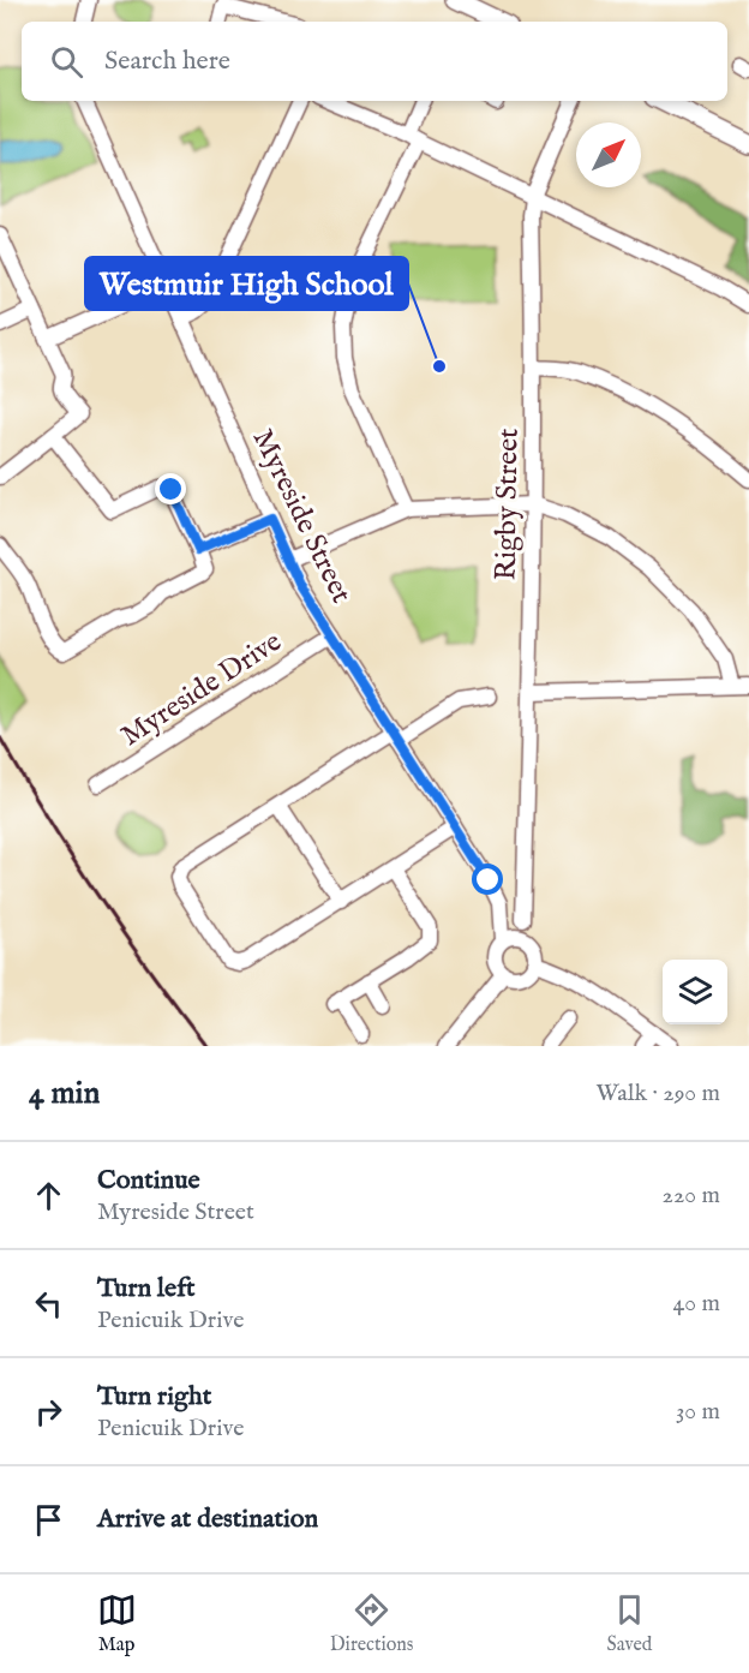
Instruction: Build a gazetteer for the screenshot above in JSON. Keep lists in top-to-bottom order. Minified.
{"streets":{"street":["Rigby Street","Myreside Street","Myreside Drive"]},"crossings":[["Myreside Street","Myreside Drive"]],"places":["Westmuir High School"],"north":"top right","page":{"search":"Search here","heading":["4 min","Walk · 290 m"],"list":[["Continue","Myreside Street","220 m"],["Turn left","Penicuik Drive","40 m"],["Turn right","Penicuik Drive","30 m"],"Arrive at destination"],"nav":["Map","Directions","Saved"]}}
